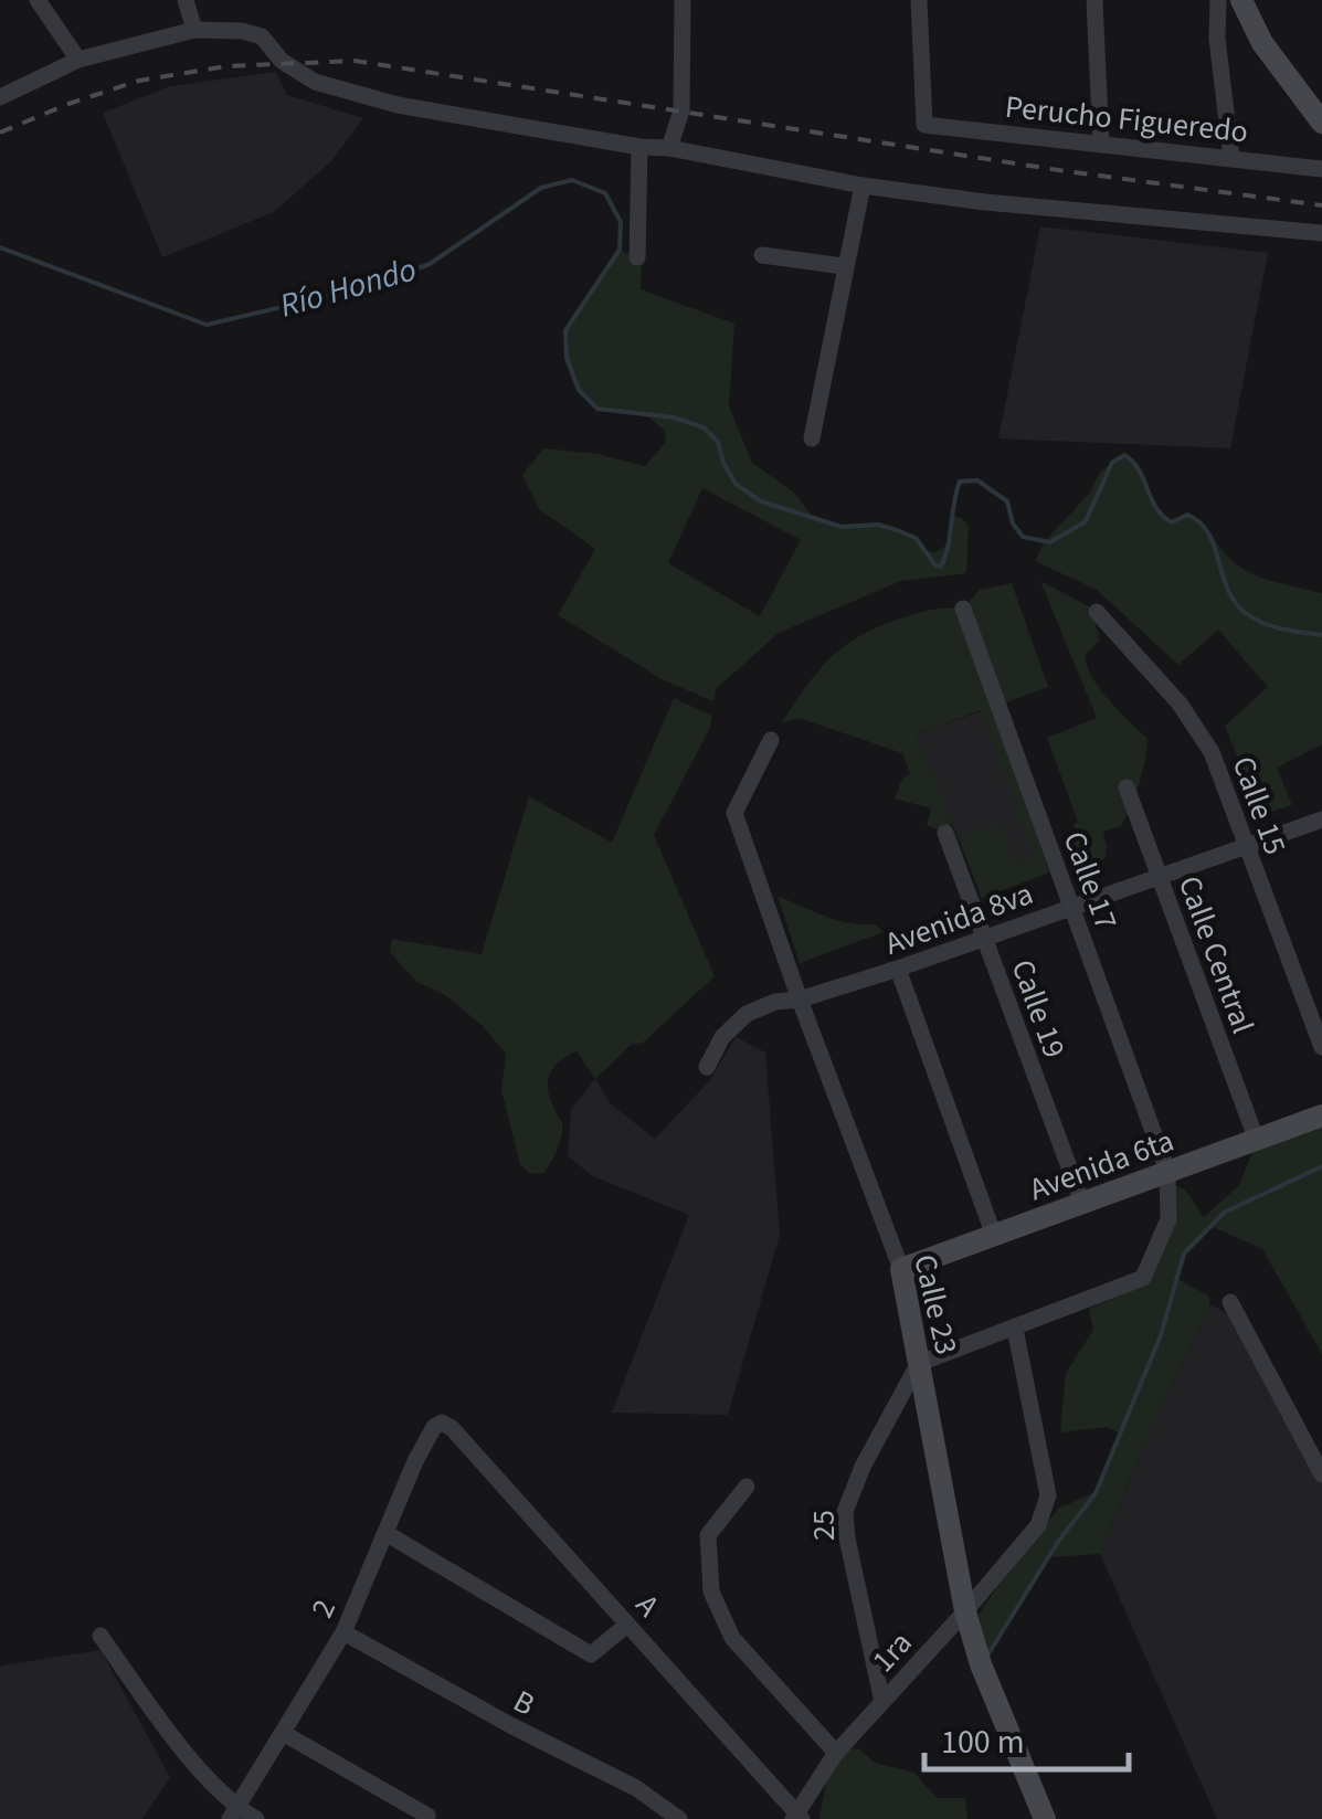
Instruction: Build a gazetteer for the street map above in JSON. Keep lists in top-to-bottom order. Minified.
{"streets":{"street":["Perucho Figueredo","Calle 15","Calle 17","Avenida 8va","Calle Central","Calle 19","Avenida 6ta","Calle 23","25","A","2","1ra","B"]},"crossings":[["Calle 15","Avenida 8va"],["Calle 17","Avenida 8va"],["Calle 17","Avenida 6ta"],["Avenida 8va","Calle Central"],["Avenida 8va","Calle 19"],["Avenida 8va","Calle 23"],["Calle Central","Avenida 6ta"],["Calle 19","Avenida 6ta"],["Avenida 6ta","Calle 23"],["Calle 23","25"],["Calle 23","1ra"],["25","1ra"],["A","2"],["A","1ra"],["2","B"]],"water":["Río Hondo"],"scale_bar":"100 m"}
